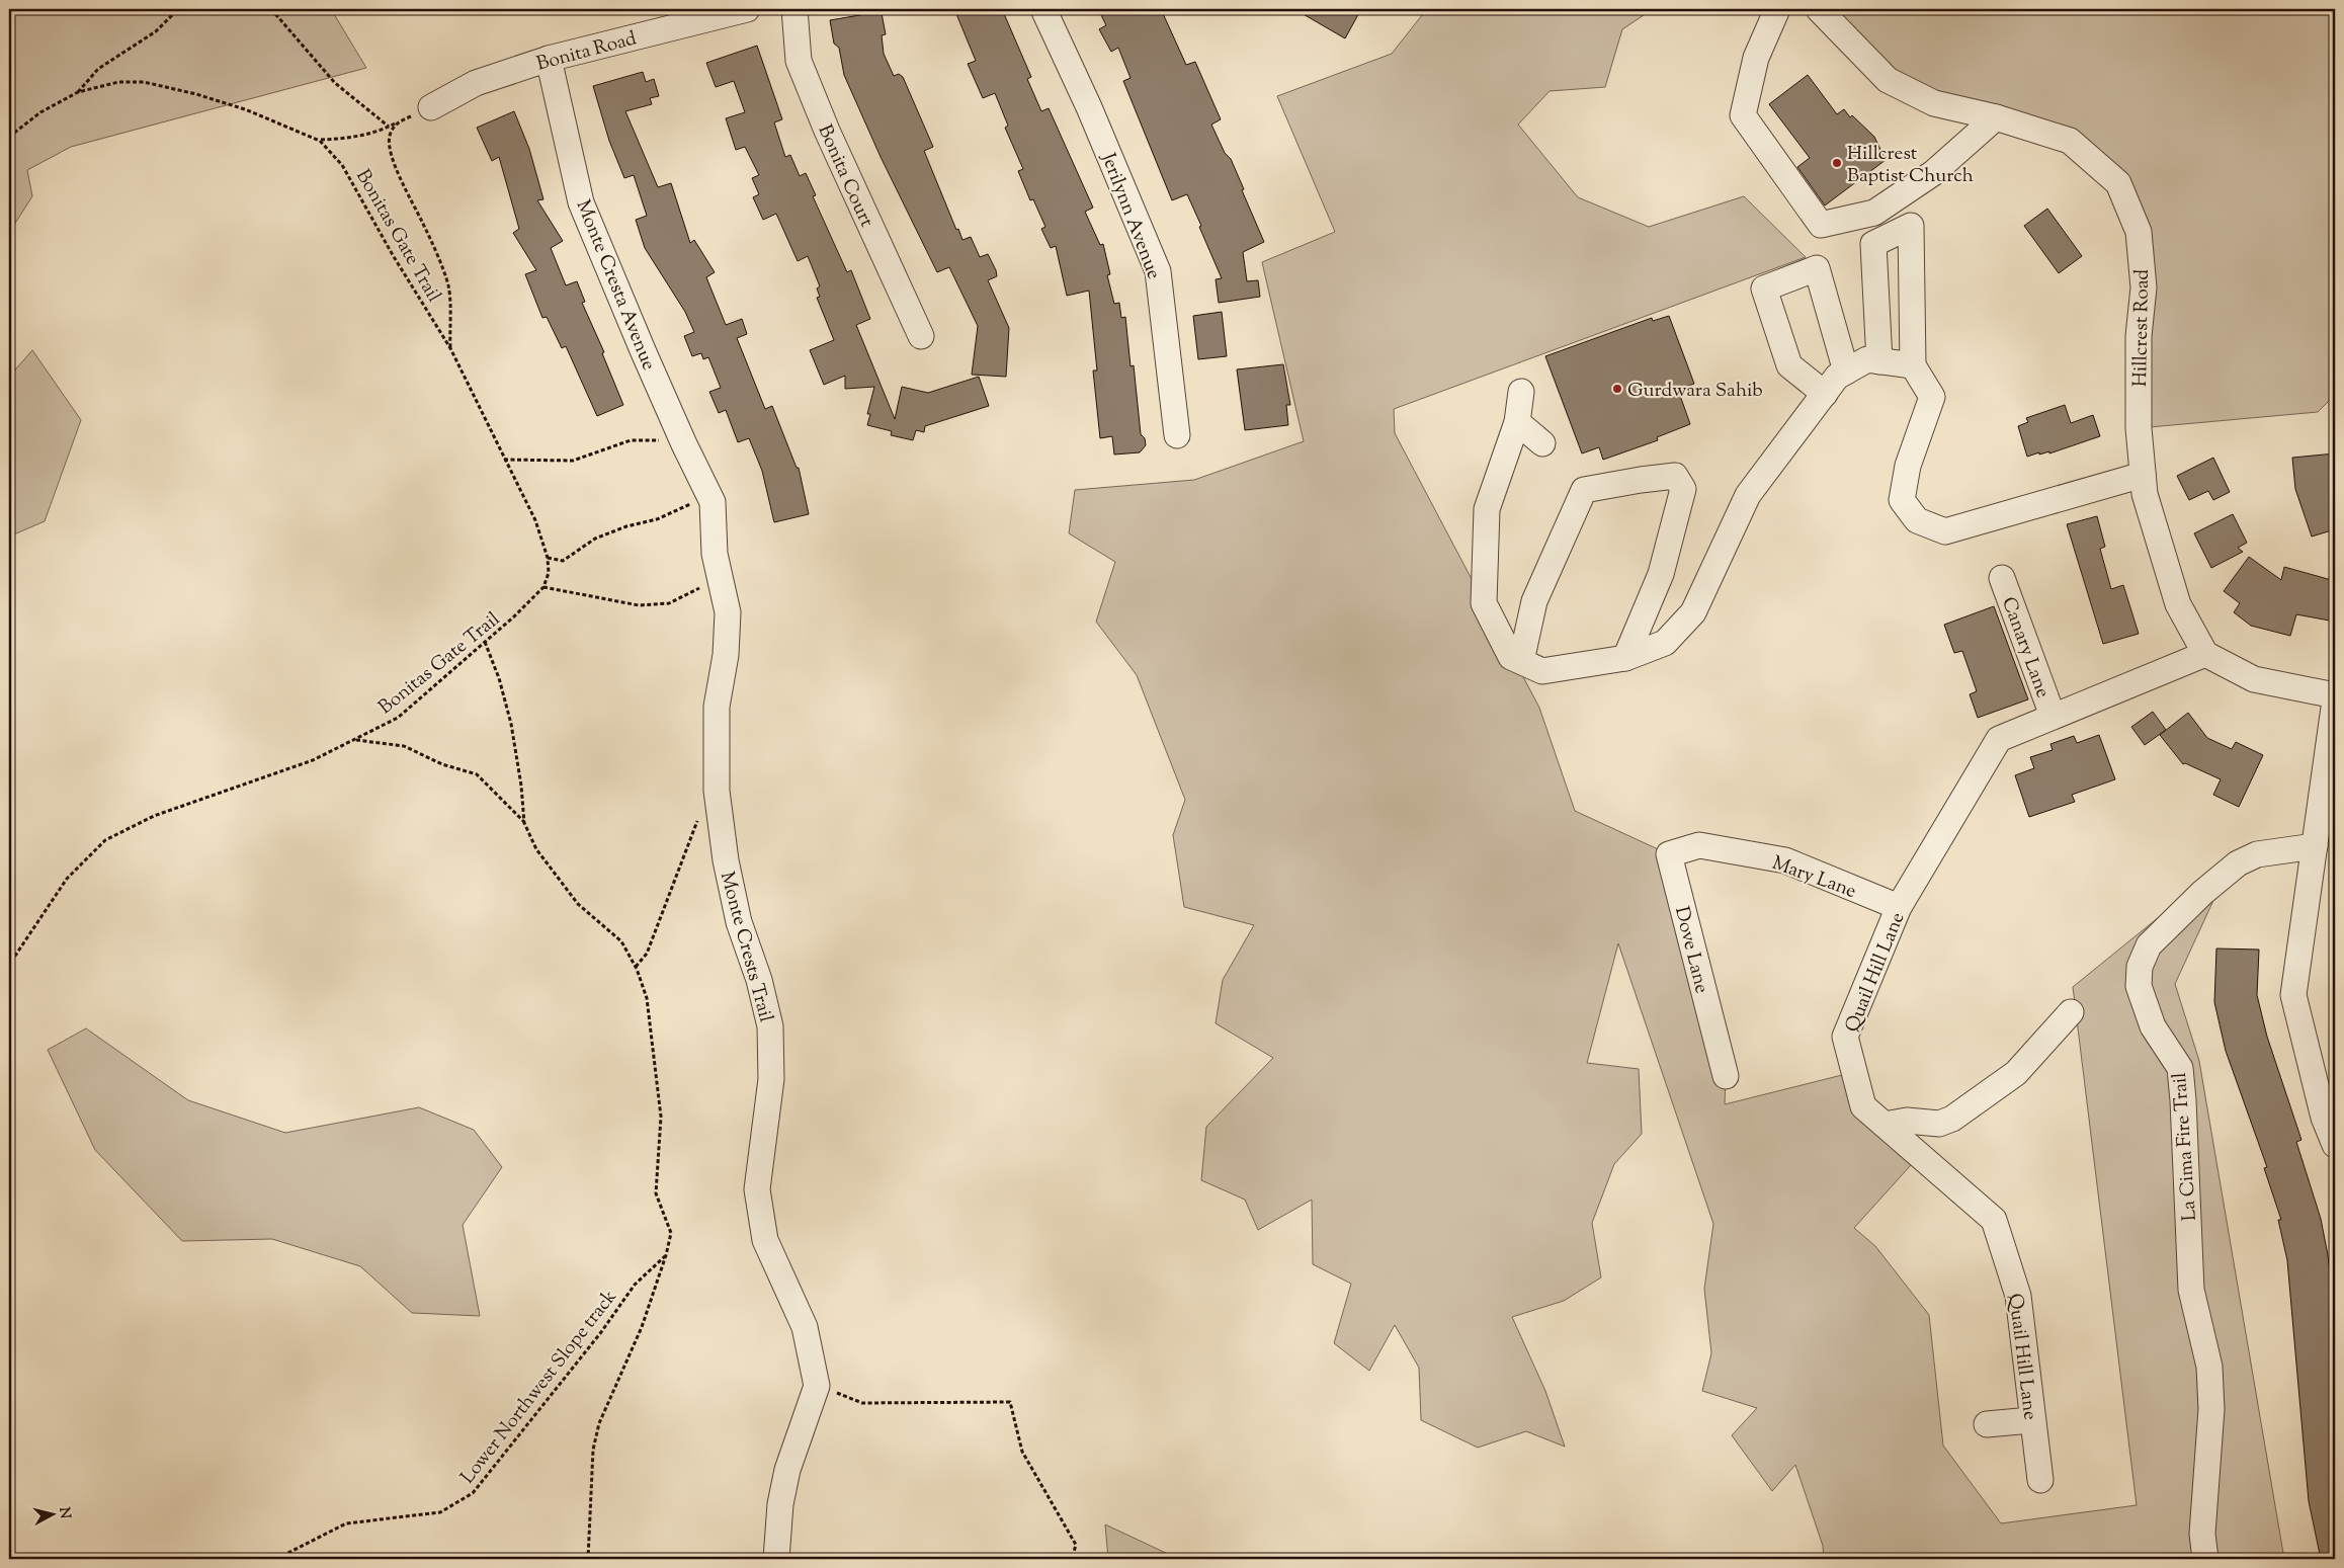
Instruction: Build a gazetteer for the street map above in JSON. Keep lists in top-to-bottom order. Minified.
{"streets":{"street":["Bonita Road","Bonita Court","Jerilynn Avenue","Monte Cresta Avenue","Hillcrest Road","Canary Lane","Mary Lane","Monte Crests Trail","Dove Lane","Quail Hill Lane","La Cima Fire Trail"],"path":["Bonitas Gate Trail","Lower Northwest Slope track"]},"crossings":[["Bonita Road","Bonitas Gate Trail"],["Bonita Road","Monte Cresta Avenue"],["Monte Cresta Avenue","Monte Crests Trail"],["Hillcrest Road","Quail Hill Lane"],["Canary Lane","Quail Hill Lane"],["Mary Lane","Dove Lane"],["Mary Lane","Quail Hill Lane"]],"places":["Hillcrest Baptist Church","Gurdwara Sahib"],"north":"right"}
